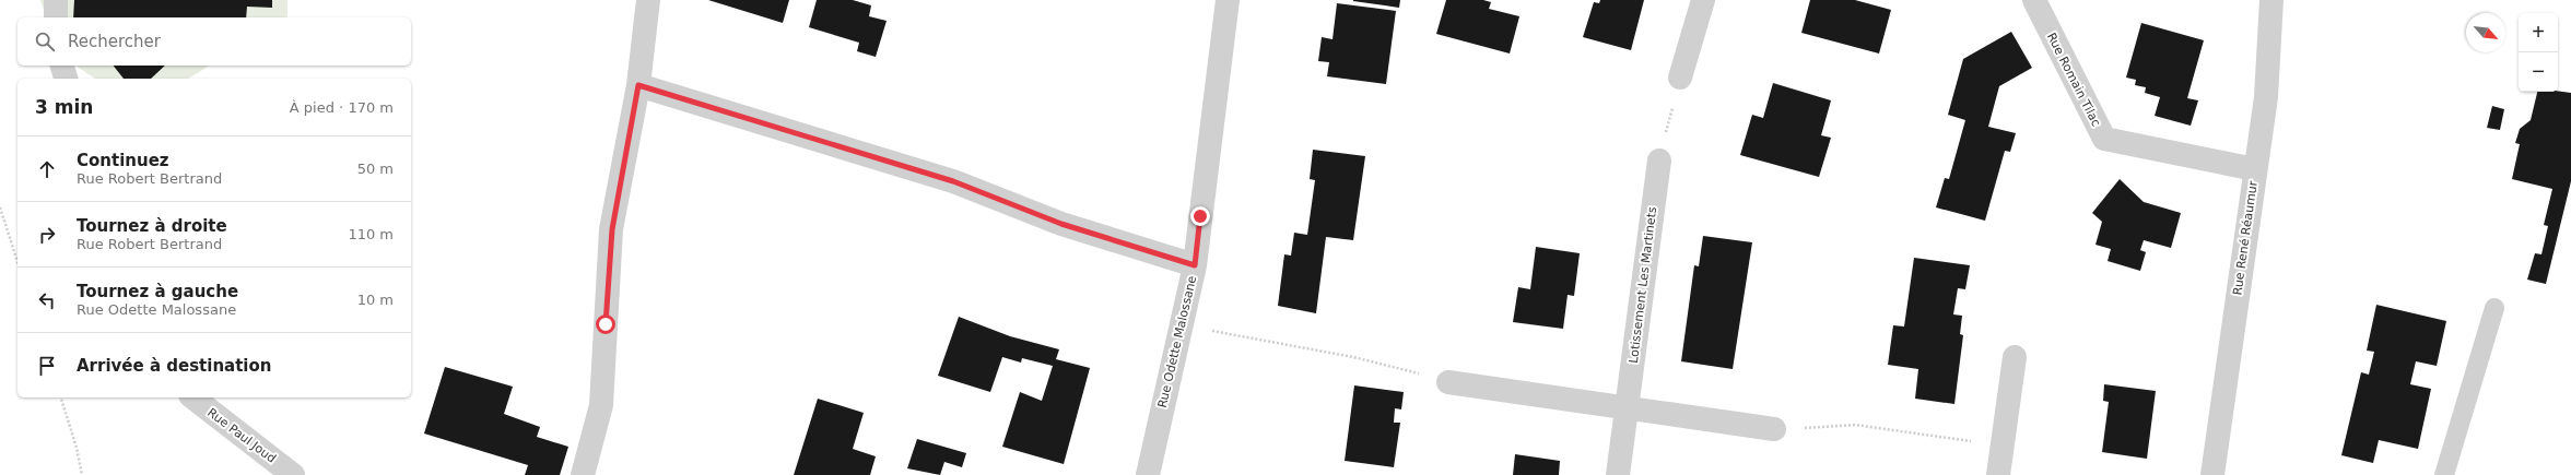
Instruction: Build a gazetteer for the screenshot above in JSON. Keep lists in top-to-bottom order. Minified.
{"streets":{"street":["Rue Romain Tilac","Rue René Réaumur","Lotissement Les Martinets","Rue Odette Malossane","Rue Paul Joud"]},"crossings":[["Rue Romain Tilac","Rue René Réaumur"]],"north":"bottom right","page":{"map_buttons":["+","−"],"search":"Rechercher","heading":["3 min","À pied · 170 m"],"list":[["Continuez","Rue Robert Bertrand","50 m"],["Tournez à droite","Rue Robert Bertrand","110 m"],["Tournez à gauche","Rue Odette Malossane","10 m"],"Arrivée à destination"]}}
